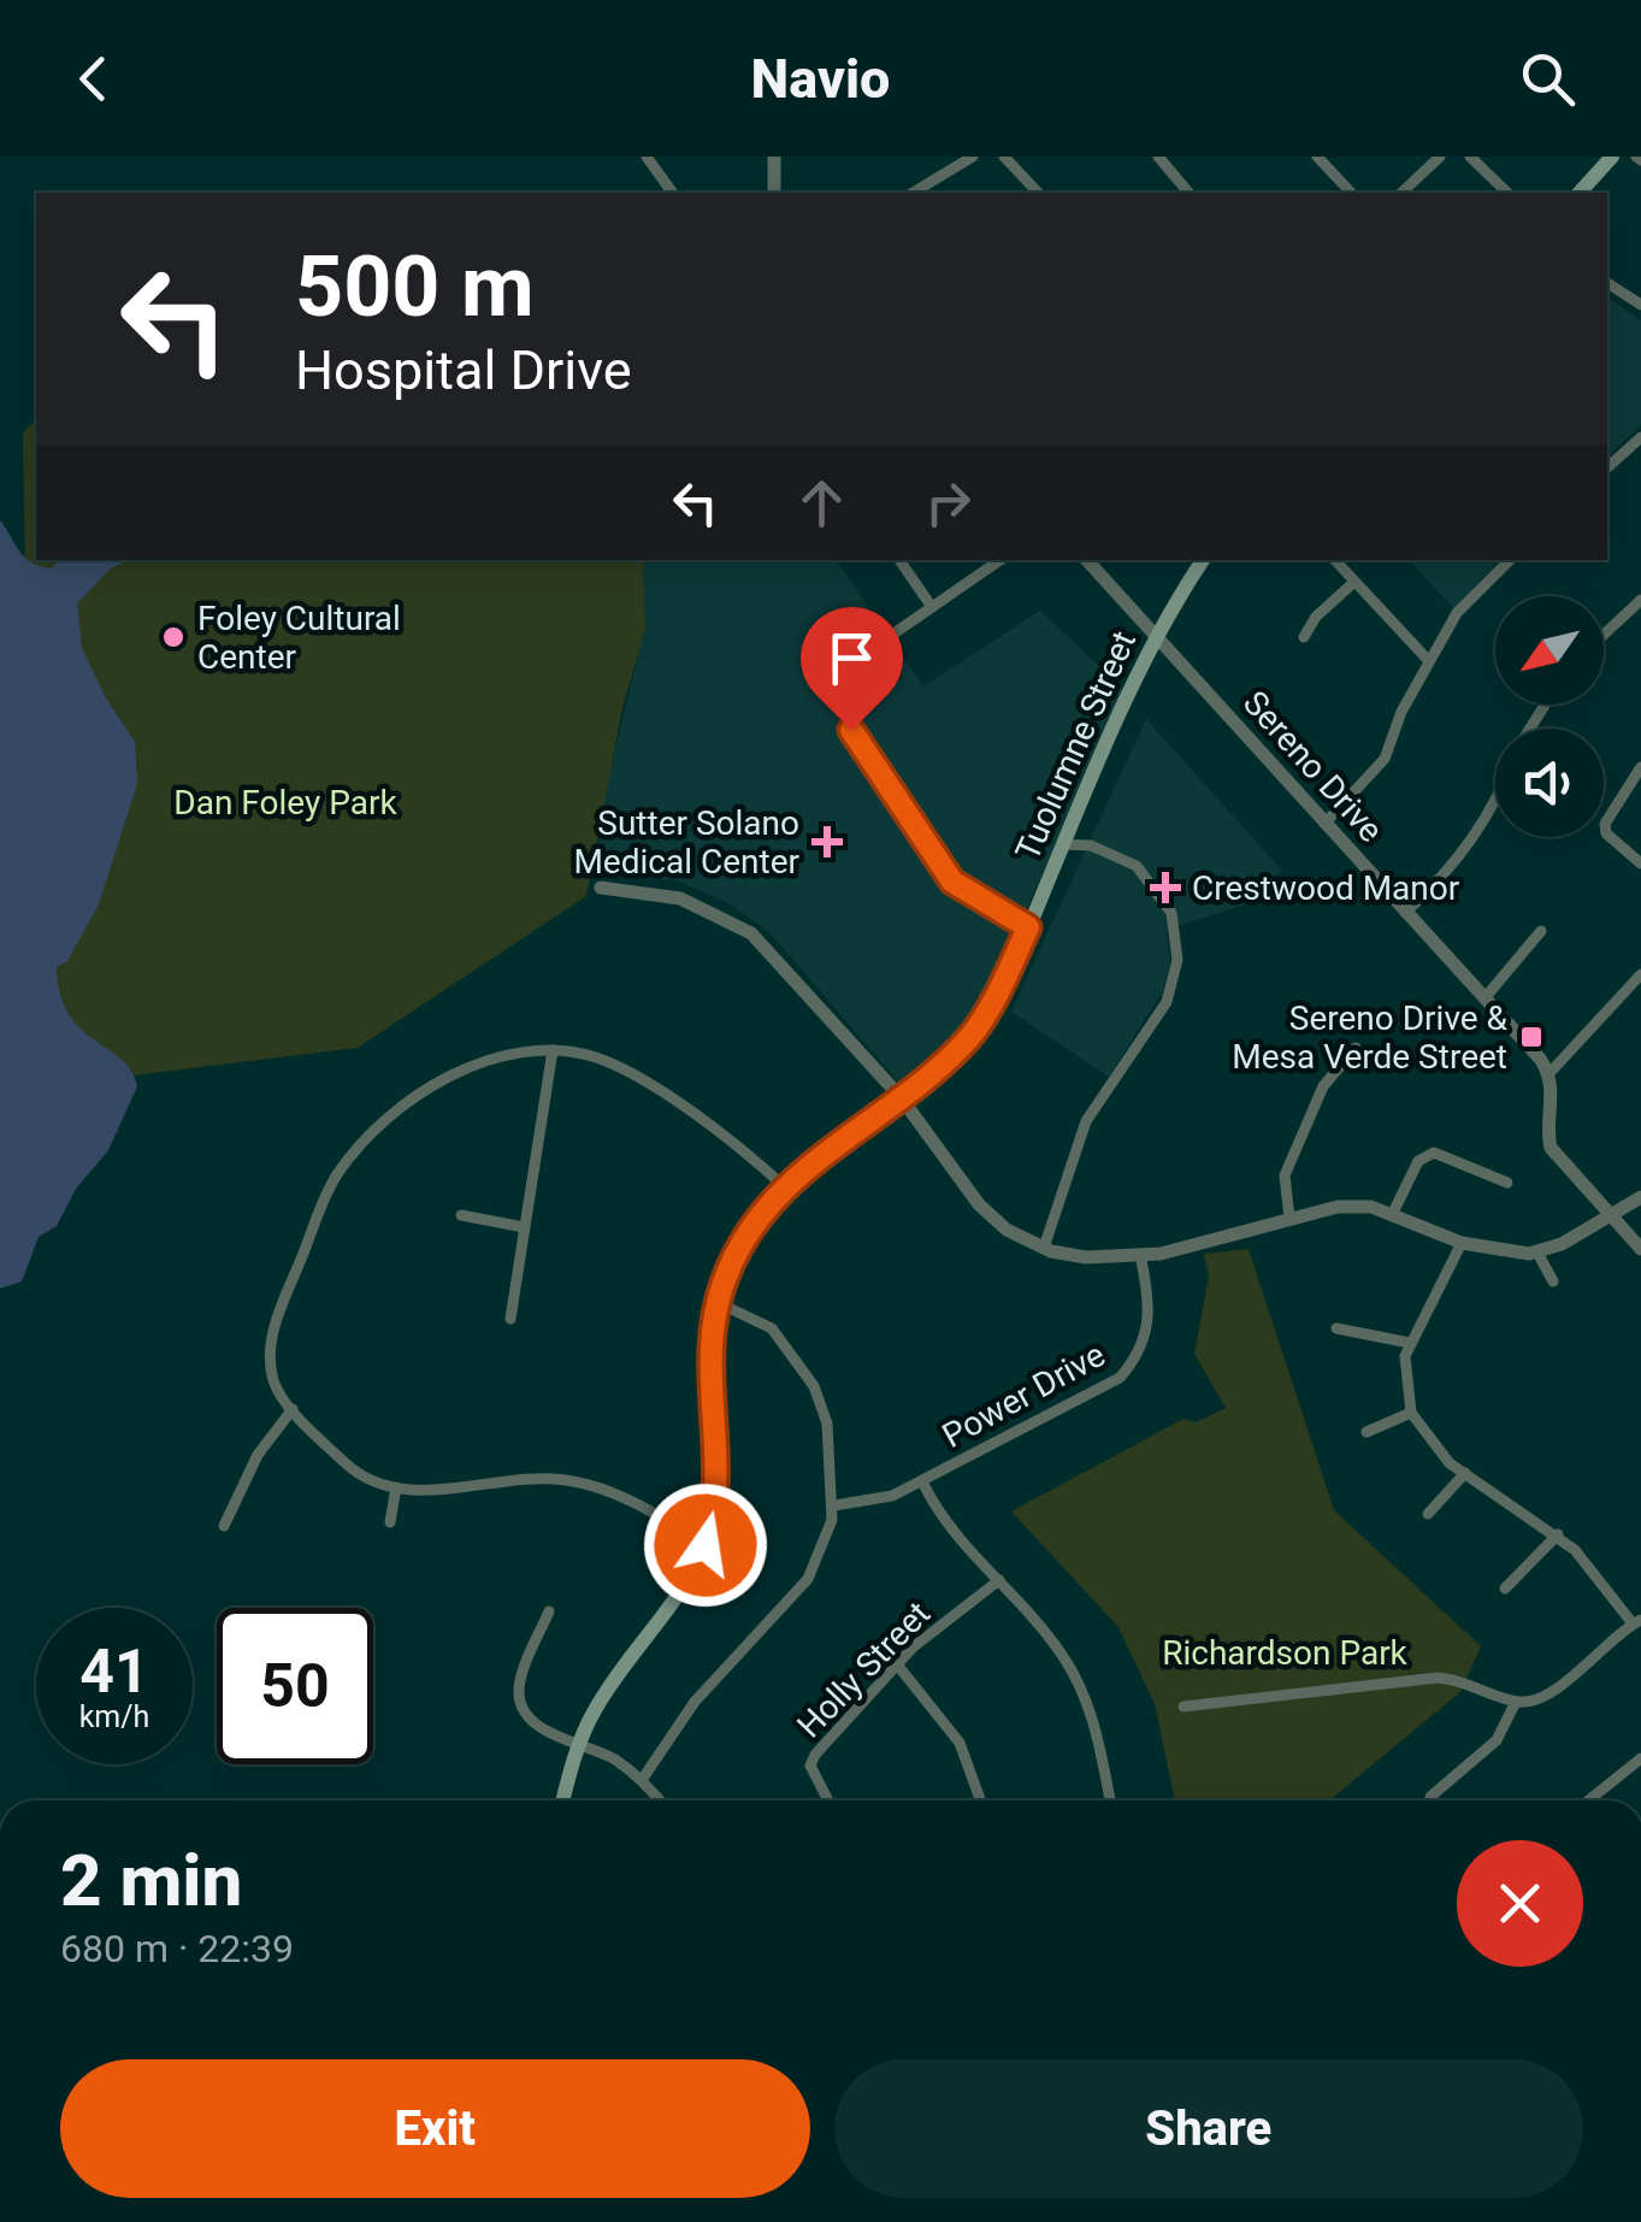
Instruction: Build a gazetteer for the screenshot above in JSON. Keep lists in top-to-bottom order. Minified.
{"streets":{"main road":["Tuolumne Street"],"street":["Sereno Drive","Power Drive","Holly Street"]},"crossings":[["Tuolumne Street","Sereno Drive"]],"parks":["Dan Foley Park","Richardson Park"],"places":{"other":["Foley Cultural Center"],"health":["Sutter Solano Medical Center","Crestwood Manor"],"transit":["Sereno Drive & Mesa Verde Street"]},"north":"bottom left","page":{"header":"Navio","turn":["500 m","Hospital Drive"],"speed":"41 km/h","limit":"50","heading":["2 min","680 m · 22:39"],"buttons":["Exit","Share"]}}
